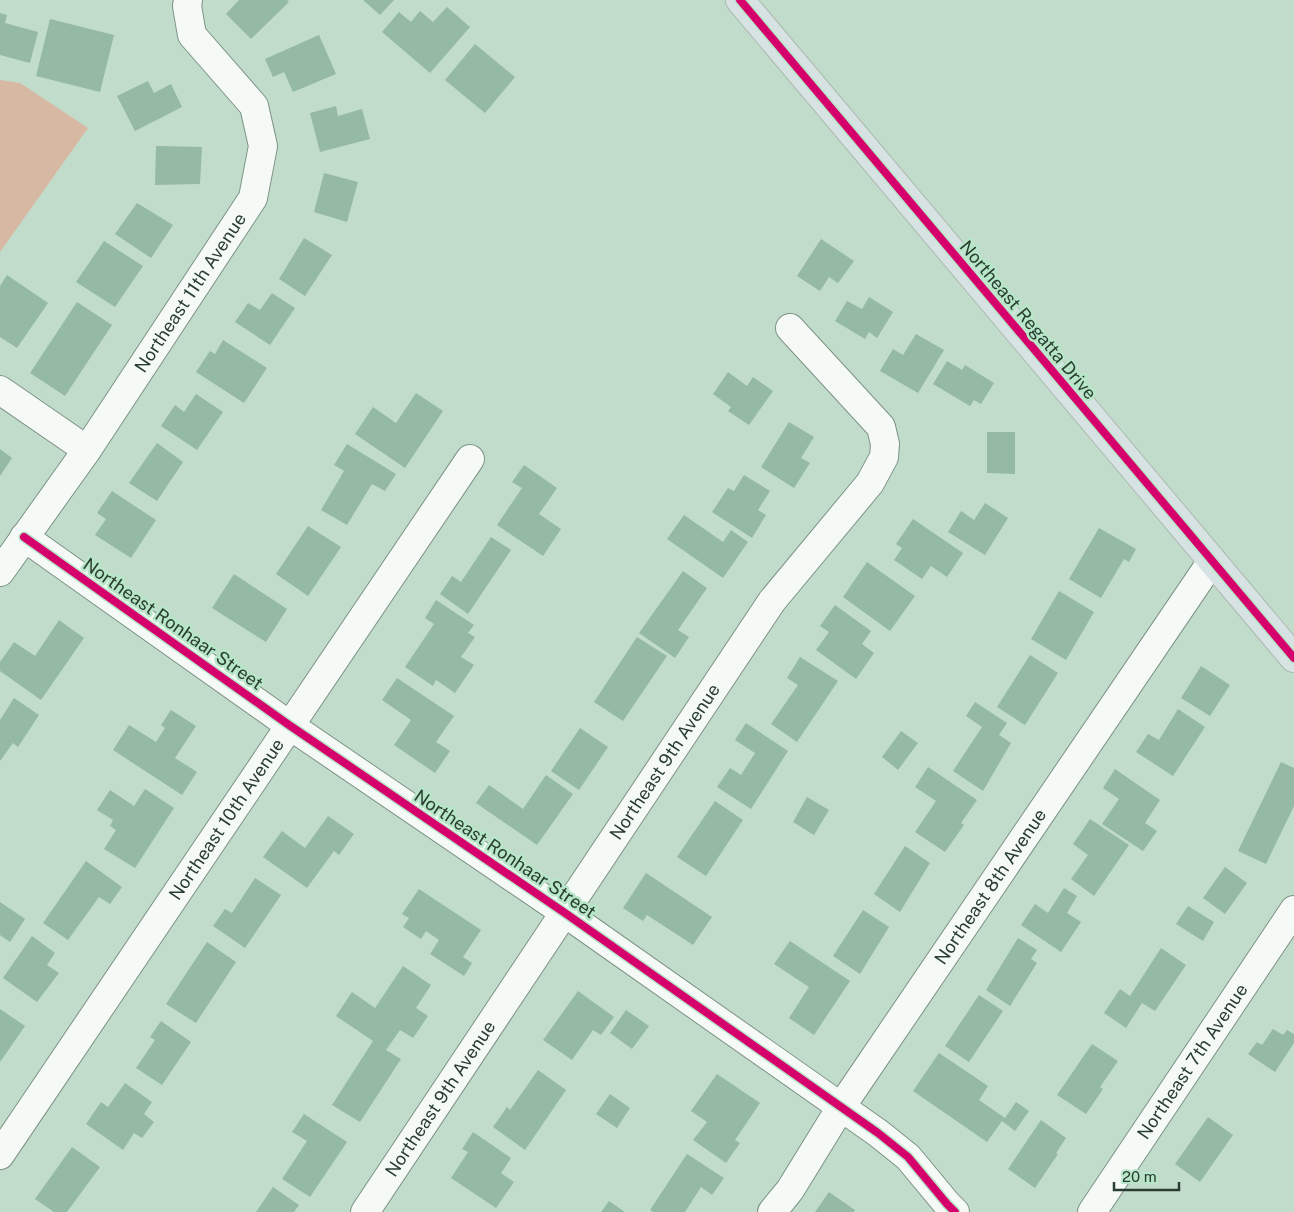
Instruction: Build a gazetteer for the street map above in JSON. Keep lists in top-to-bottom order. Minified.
{"streets":{"main road":["Northeast Regatta Drive"],"street":["Northeast 11th Avenue","Northeast Ronhaar Street","Northeast 9th Avenue","Northeast 10th Avenue","Northeast 8th Avenue","Northeast 7th Avenue"]},"crossings":[["Northeast 11th Avenue","Northeast Ronhaar Street"],["Northeast Regatta Drive","Northeast 8th Avenue"],["Northeast Ronhaar Street","Northeast 9th Avenue"],["Northeast Ronhaar Street","Northeast 10th Avenue"],["Northeast Ronhaar Street","Northeast 8th Avenue"]],"scale_bar":"20 m"}
